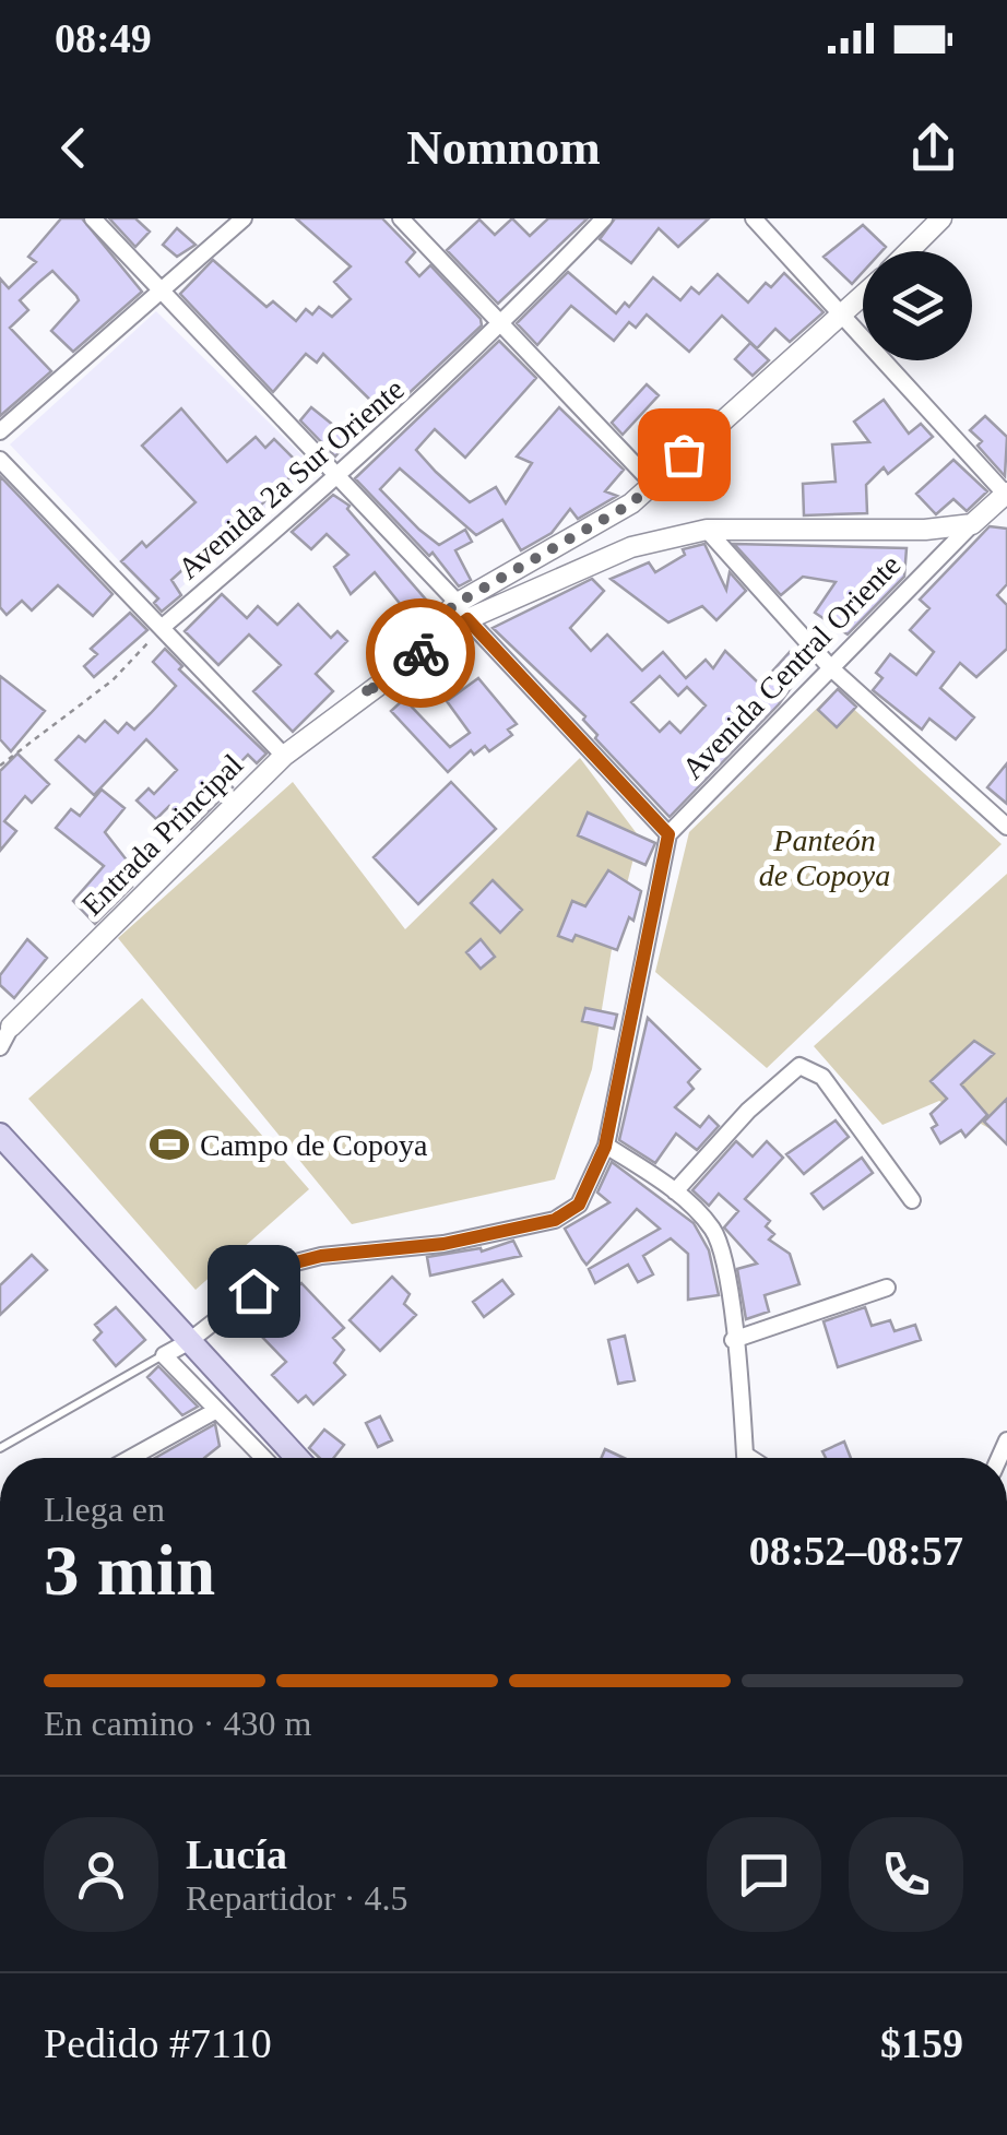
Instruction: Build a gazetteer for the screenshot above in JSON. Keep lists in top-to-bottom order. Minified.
{"streets":{"street":["Avenida 2a Sur Oriente","Avenida Central Oriente","Entrada Principal"]},"crossings":[["Avenida Central Oriente","Entrada Principal"]],"parks":["Panteón de Copoya"],"places":{"sports":["Campo de Copoya"]},"page":{"status":"08:49","header":"Nomnom","heading":["3 min","Llega en","08:52–08:57"],"panel":["Lucía","Repartidor · 4.5","Pedido #7110","$159"],"bar":"En camino · 430 m"}}
